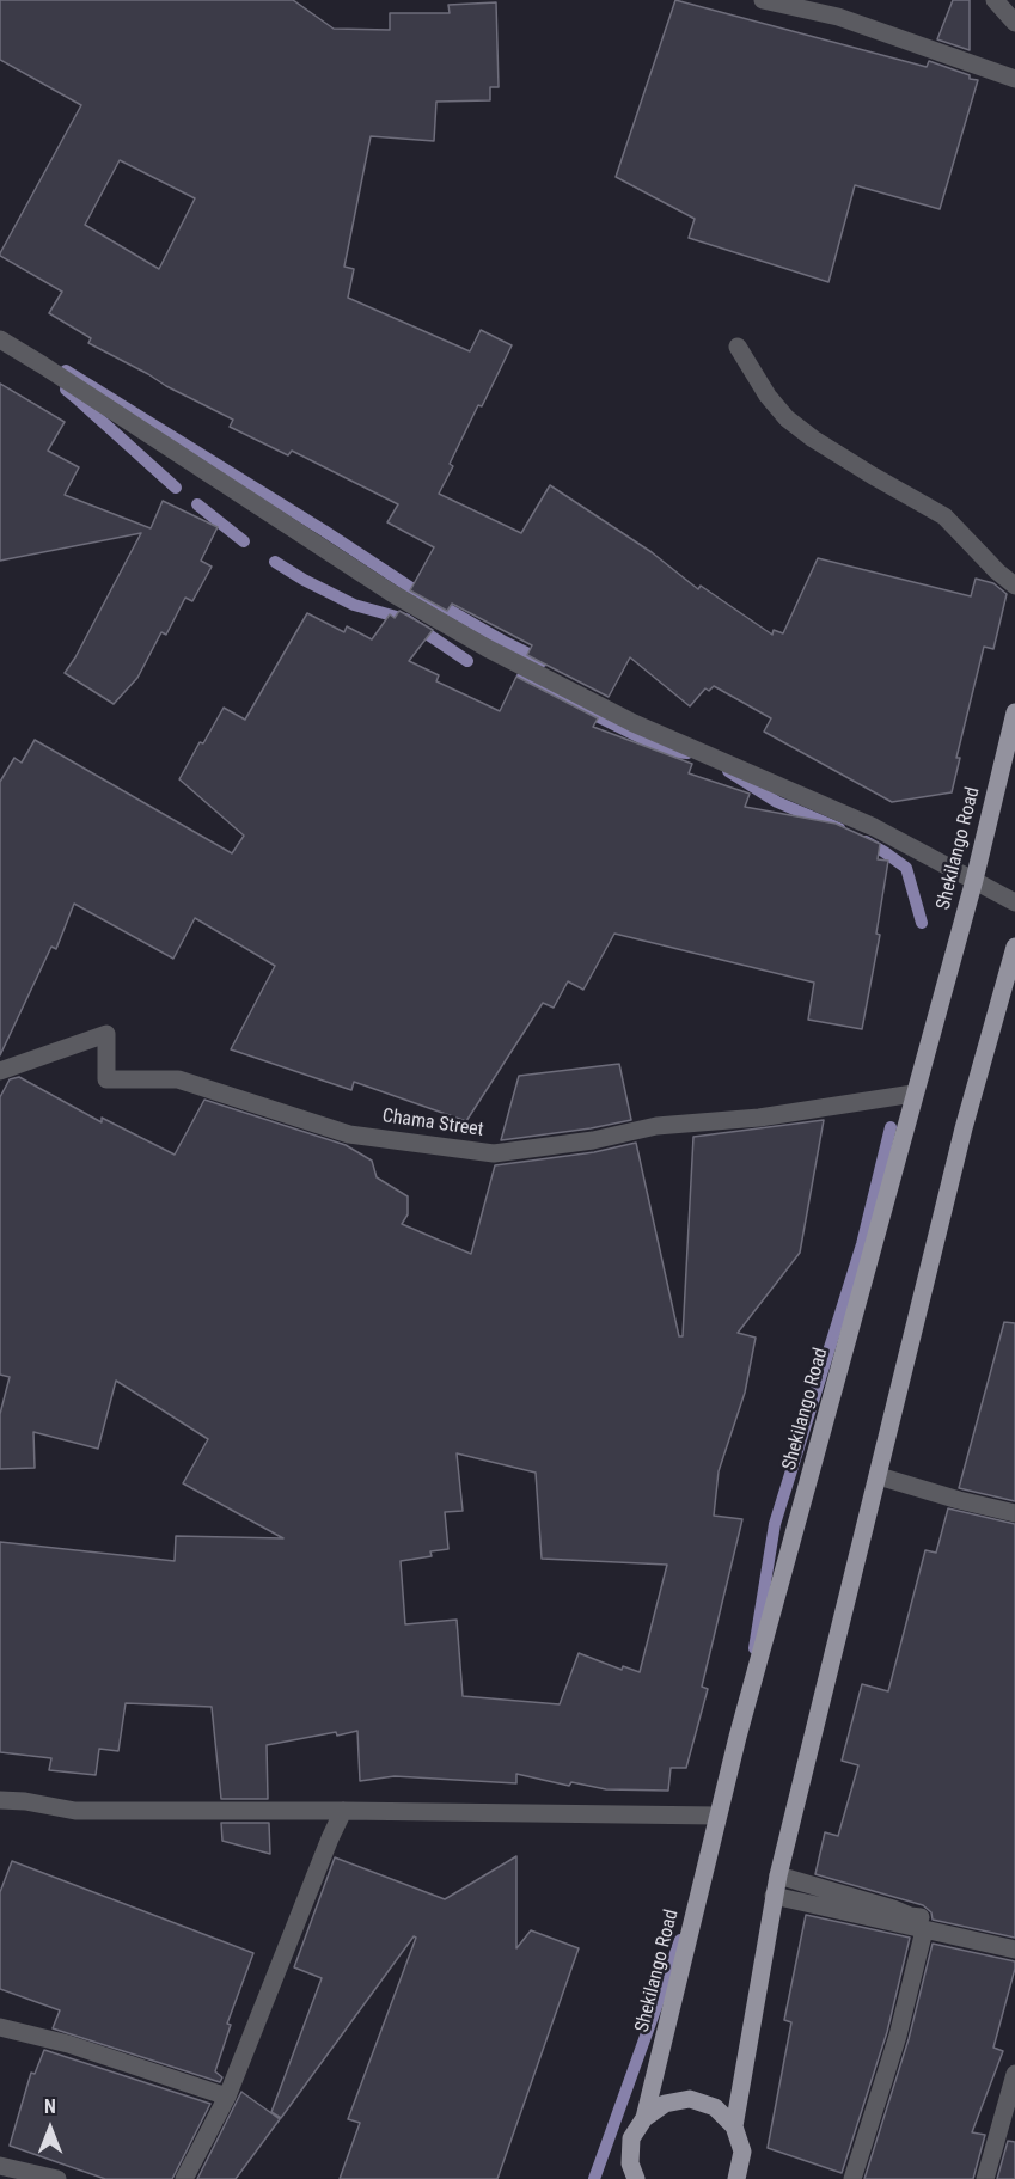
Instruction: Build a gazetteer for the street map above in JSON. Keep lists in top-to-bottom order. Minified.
{"streets":{"main road":["Shekilango Road"],"street":["Chama Street"]},"crossings":[["Shekilango Road","Chama Street"]],"north":"top"}
